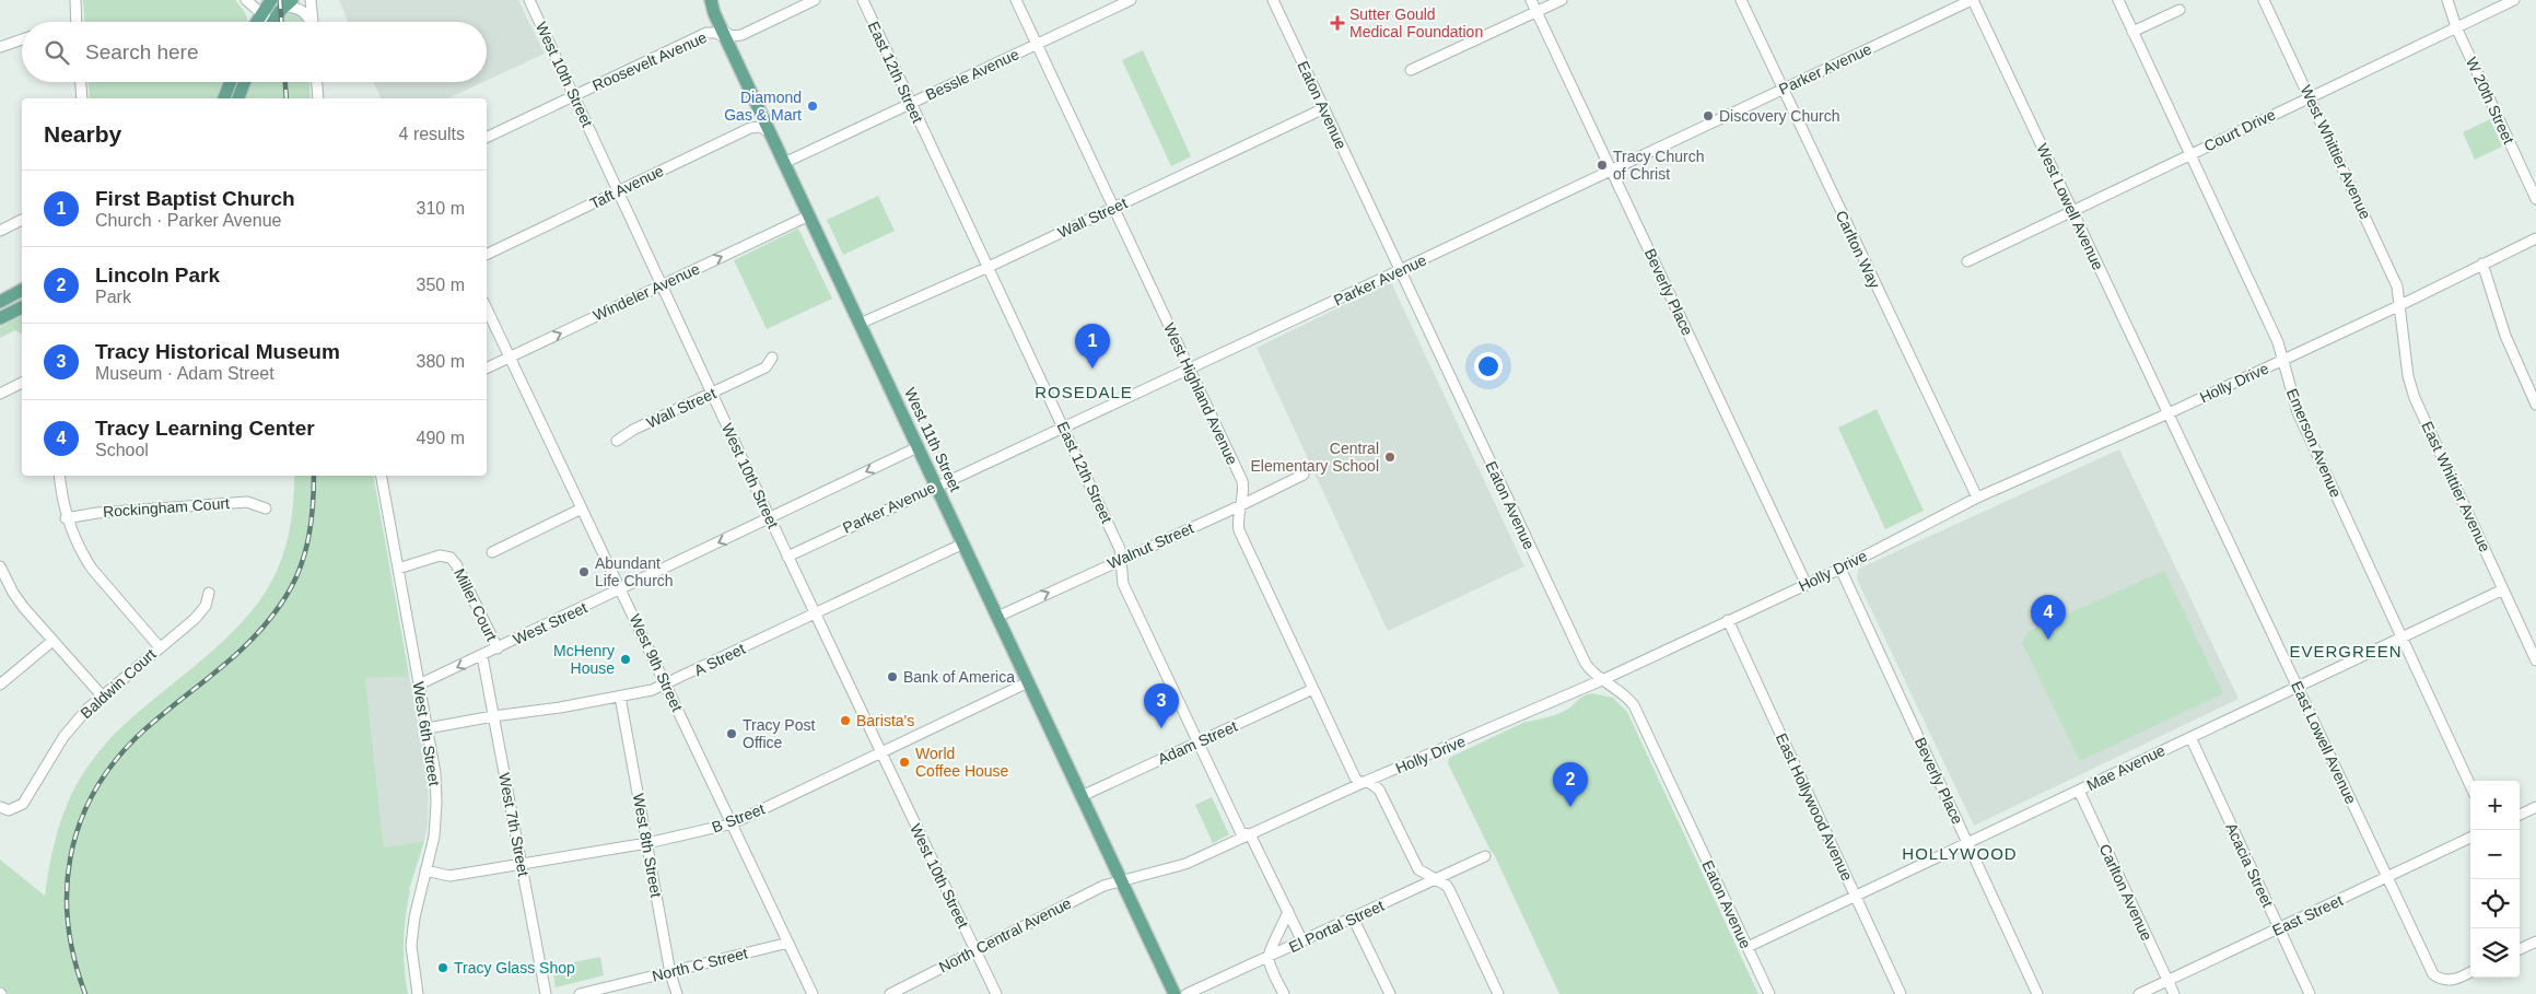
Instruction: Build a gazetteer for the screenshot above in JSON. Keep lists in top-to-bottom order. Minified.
{"streets":{"main road":["West 11th Street"],"street":["Roosevelt Avenue","Parker Avenue","East 12th Street","West 10th Street","Bessle Avenue","W 20th Street","Eaton Avenue","Court Drive","West Whittier Avenue","Taft Avenue","West Lowell Avenue","Wall Street","Carlton Way","Windeler Avenue","Beverly Place","Holly Drive","West Highland Avenue","Emerson Avenue","East Whittier Avenue","Rockingham Court","Walnut Street","Miller Court","West Street","A Street","West 9th Street","Baldwin Court","West 6th Street","Adam Street","East Lowell Avenue","Mae Avenue","East Hollywood Avenue","B Street","West 7th Street","West 8th Street","Acacia Street","Carlton Avenue","East Street","El Portal Street","North Central Avenue","North C Street"]},"crossings":[["Roosevelt Avenue","West 10th Street"],["Roosevelt Avenue","West 11th Street"],["Parker Avenue","East 12th Street"],["Parker Avenue","West 10th Street"],["Parker Avenue","Eaton Avenue"],["Parker Avenue","West Lowell Avenue"],["Parker Avenue","Carlton Way"],["Parker Avenue","Beverly Place"],["Parker Avenue","West Highland Avenue"],["Parker Avenue","West 11th Street"],["East 12th Street","Bessle Avenue"],["East 12th Street","Wall Street"],["East 12th Street","Holly Drive"],["East 12th Street","Walnut Street"],["East 12th Street","Adam Street"],["East 12th Street","El Portal Street"],["West 10th Street","Taft Avenue"],["West 10th Street","Wall Street"],["West 10th Street","Windeler Avenue"],["West 10th Street","West Street"],["West 10th Street","A Street"],["West 10th Street","B Street"],["West 10th Street","North Central Avenue"],["Bessle Avenue","West Highland Avenue"],["Bessle Avenue","West 11th Street"],["W 20th Street","Court Drive"],["Eaton Avenue","Wall Street"],["Eaton Avenue","Holly Drive"],["Eaton Avenue","Mae Avenue"],["Court Drive","West Whittier Avenue"],["Court Drive","West Lowell Avenue"],["Court Drive","Emerson Avenue"],["West Whittier Avenue","Holly Drive"],["West Whittier Avenue","East Whittier Avenue"],["Taft Avenue","West 11th Street"],["West Lowell Avenue","Holly Drive"],["West Lowell Avenue","East Lowell Avenue"],["Wall Street","West Highland Avenue"],["Wall Street","West 11th Street"],["Carlton Way","Holly Drive"],["Windeler Avenue","West 11th Street"],["Windeler Avenue","West 9th Street"],["Beverly Place","Holly Drive"],["Beverly Place","Mae Avenue"],["Holly Drive","West Highland Avenue"],["Holly Drive","West 11th Street"],["Holly Drive","Emerson Avenue"],["Holly Drive","East Whittier Avenue"],["Holly Drive","East Lowell Avenue"],["Holly Drive","East Hollywood Avenue"],["Holly Drive","North Central Avenue"],["West Highland Avenue","Walnut Street"],["West Highland Avenue","Adam Street"],["West 11th Street","Walnut Street"],["West 11th Street","West Street"],["West 11th Street","A Street"],["West 11th Street","Adam Street"],["West 11th Street","B Street"],["West 11th Street","North Central Avenue"],["Emerson Avenue","Mae Avenue"],["East Whittier Avenue","Mae Avenue"],["Miller Court","West Street"],["Miller Court","West 6th Street"],["West Street","West 9th Street"],["West Street","West 6th Street"],["West Street","West 7th Street"],["A Street","West 9th Street"],["A Street","West 6th Street"],["A Street","West 7th Street"],["A Street","West 8th Street"],["West 9th Street","B Street"],["West 9th Street","North C Street"],["West 6th Street","B Street"],["East Lowell Avenue","Mae Avenue"],["East Lowell Avenue","East Street"],["Mae Avenue","East Hollywood Avenue"],["Mae Avenue","Acacia Street"],["Mae Avenue","Carlton Avenue"],["B Street","West 7th Street"],["B Street","West 8th Street"],["West 8th Street","North C Street"],["Acacia Street","East Street"],["Carlton Avenue","East Street"]],"one_way":["Windeler Avenue","Walnut Street","West Street"],"districts":["ROSEDALE","EVERGREEN","HOLLYWOOD"],"places":{"health":["Sutter Gould Medical Foundation"],"other":["Diamond Gas & Mart","Discovery Church","Tracy Church of Christ","Central Elementary School","Abundant Life Church","McHenry House","Bank of America","Barista's","Tracy Post Office","World Coffee House","Tracy Glass Shop"]},"page":{"search":"Search here","heading":["Nearby","4 results"],"list":[{"mark":"1","name":"First Baptist Church","note":"Church · Parker Avenue","value":"310 m"},{"mark":"2","name":"Lincoln Park","note":"Park","value":"350 m"},{"mark":"3","name":"Tracy Historical Museum","note":"Museum · Adam Street","value":"380 m"},{"mark":"4","name":"Tracy Learning Center","note":"School","value":"490 m"}],"pins":["1","4","3","2"],"map_buttons":["+","−"]}}
